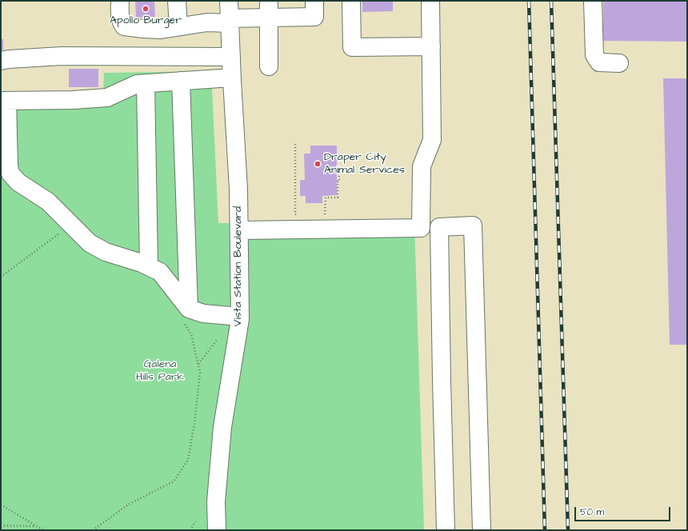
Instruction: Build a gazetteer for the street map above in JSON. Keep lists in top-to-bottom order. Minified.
{"streets":{"street":["Vista Station Boulevard"]},"parks":["Galena Hills Park"],"places":["Apollo Burger","Draper City Animal Services"],"scale_bar":"50 m"}
